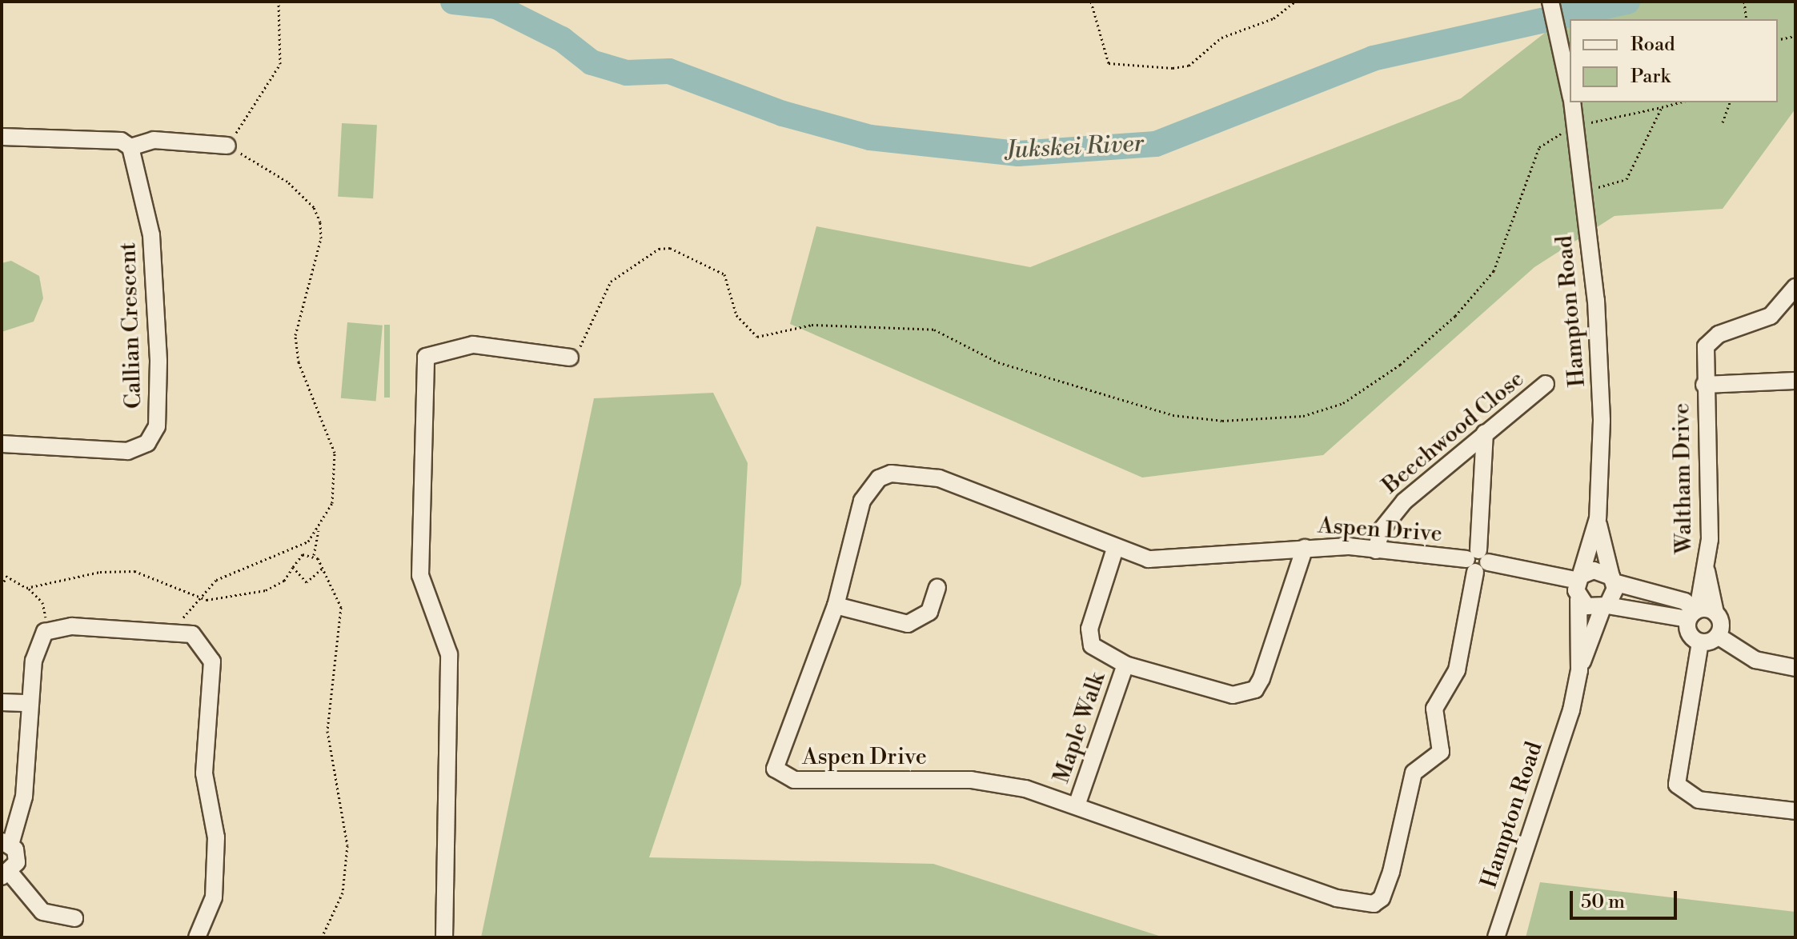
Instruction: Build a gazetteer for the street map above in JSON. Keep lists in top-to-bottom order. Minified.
{"streets":{"street":["Hampton Road","Callian Crescent","Beechwood Close","Waltham Drive","Aspen Drive","Maple Walk"]},"crossings":[["Hampton Road","Aspen Drive"],["Beechwood Close","Aspen Drive"],["Aspen Drive","Maple Walk"]],"water":["Jukskei River"],"legend":["Road","Park"],"scale_bar":"50 m"}
